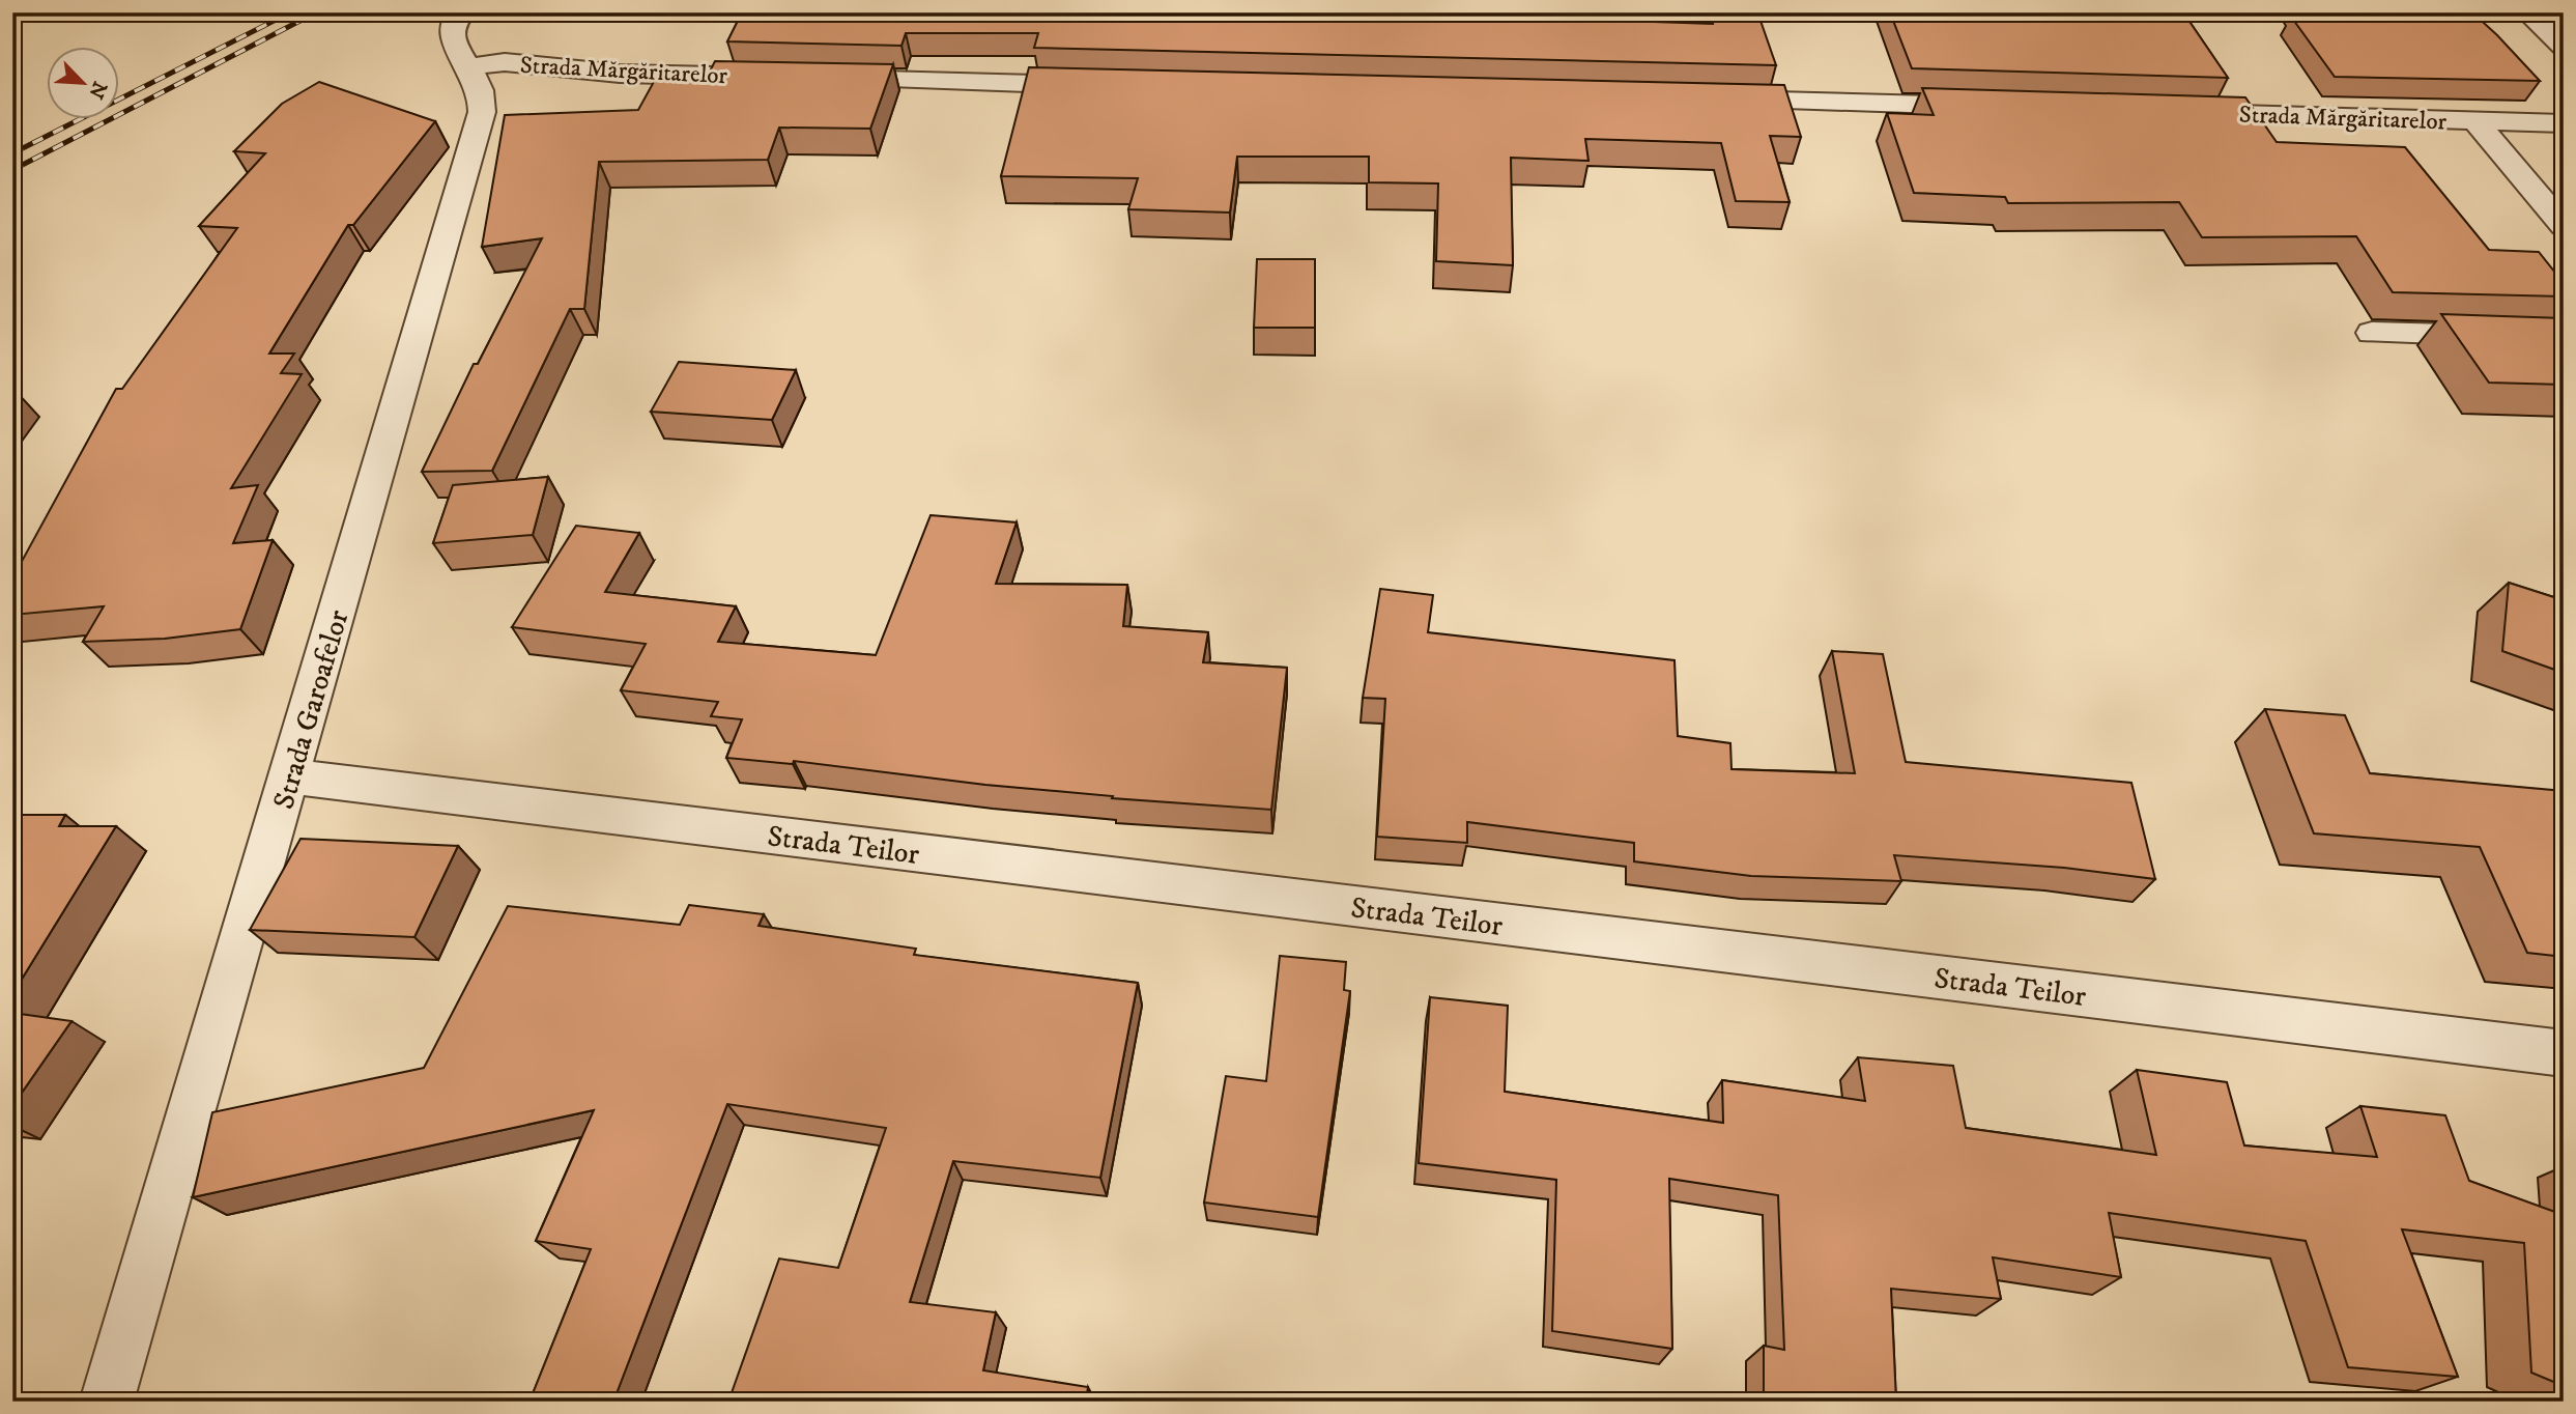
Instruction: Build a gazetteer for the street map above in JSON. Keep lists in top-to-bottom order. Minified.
{"streets":{"street":["Strada Mărgăritarelor","Strada Garoafelor","Strada Teilor"]},"crossings":[["Strada Mărgăritarelor","Strada Garoafelor"],["Strada Garoafelor","Strada Teilor"]],"north":"bottom right"}
